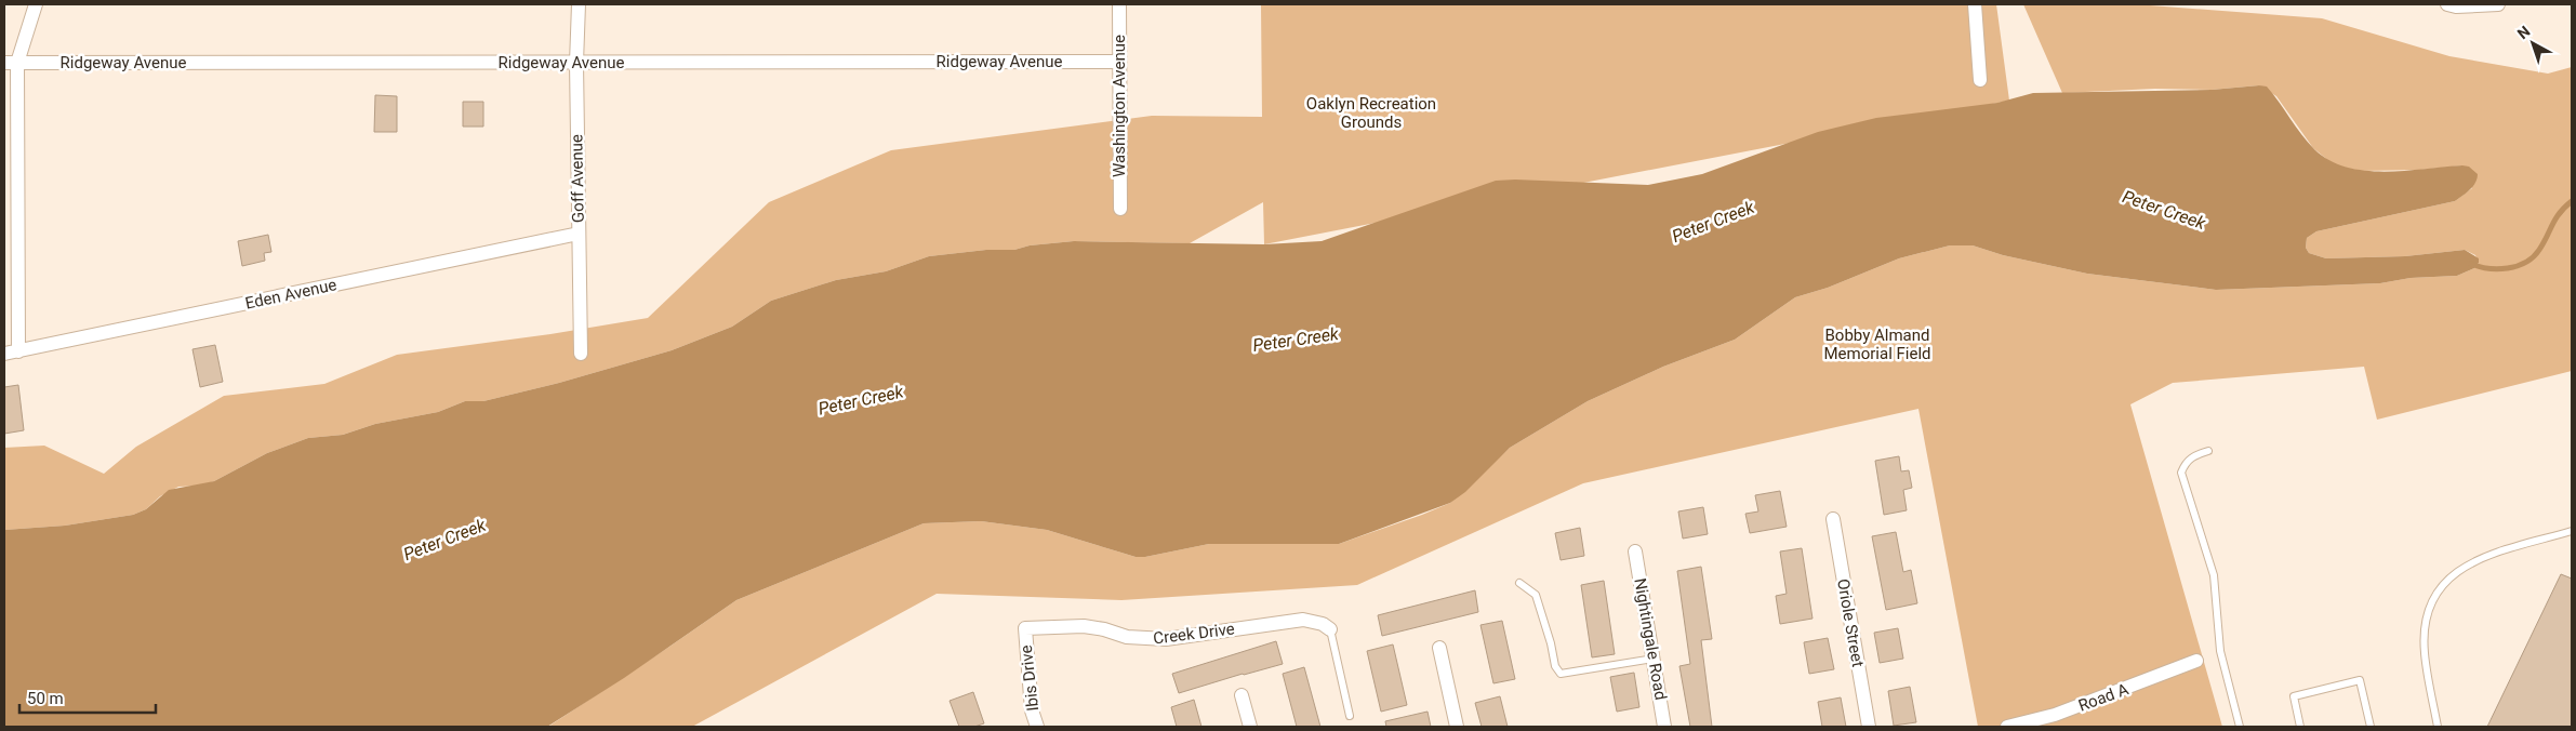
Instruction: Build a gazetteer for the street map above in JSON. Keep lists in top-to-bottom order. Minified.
{"streets":{"street":["Ridgeway Avenue","Washington Avenue","Goff Avenue","Eden Avenue","Oriole Street","Creek Drive","Nightingale Road","Ibis Drive","Road A"]},"crossings":[["Ridgeway Avenue","Washington Avenue"],["Ridgeway Avenue","Goff Avenue"],["Goff Avenue","Eden Avenue"],["Creek Drive","Ibis Drive"]],"water":["Peter Creek"],"parks":["Oaklyn Recreation Grounds","Bobby Almand Memorial Field"],"scale_bar":"50 m","north":"top left"}
